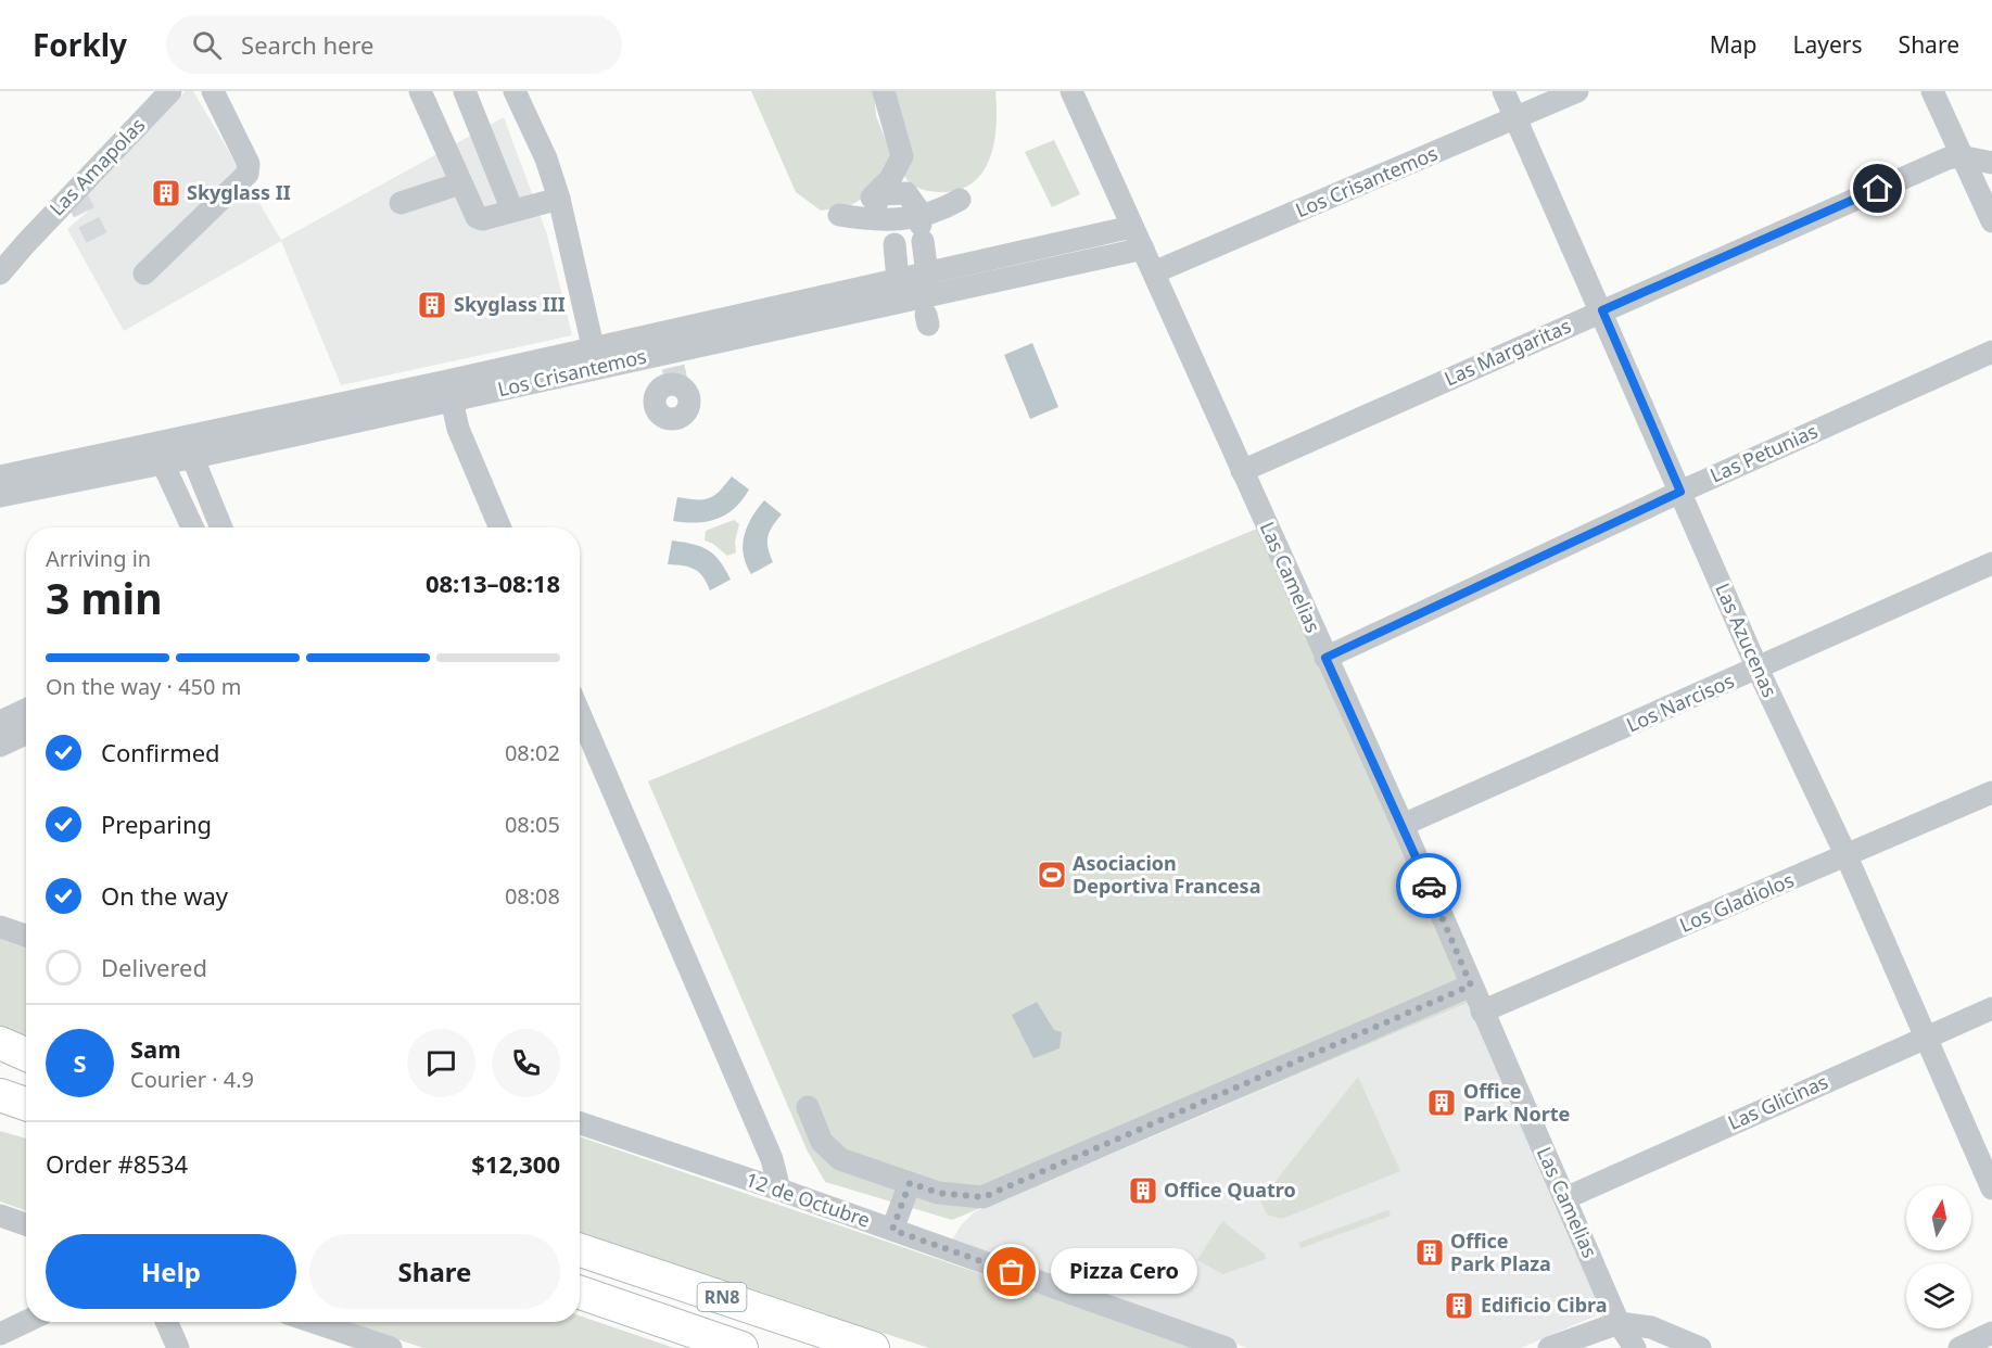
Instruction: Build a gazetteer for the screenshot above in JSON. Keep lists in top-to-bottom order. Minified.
{"streets":{"highway":["RN8"],"street":["Las Amapolas","Los Crisantemos","Las Margaritas","Las Petunias","Las Camelias","Las Azucenas","Los Narcisos","Los Gladiolos","Las Glicinas","12 de Octubre"]},"crossings":[["Los Crisantemos","Las Camelias"],["Los Crisantemos","Las Azucenas"],["Las Margaritas","Las Camelias"],["Las Margaritas","Las Azucenas"],["Las Petunias","Las Camelias"],["Las Petunias","Las Azucenas"],["Las Camelias","Los Narcisos"],["Las Camelias","Los Gladiolos"],["Las Camelias","Las Glicinas"],["Las Azucenas","Los Narcisos"],["Las Azucenas","Los Gladiolos"],["Las Azucenas","Las Glicinas"]],"places":{"building":["Skyglass II","Skyglass III","Office Park Norte","Office Quatro","Office Park Plaza","Edificio Cibra"],"sports":["Asociacion Deportiva Francesa"],"other":["Pizza Cero"]},"north":"top","page":{"header":"Forkly","search":"Search here","nav":["Map","Layers","Share"],"heading":["3 min","Arriving in","08:13–08:18"],"panel":["Sam","Courier · 4.9","Order #8534","$12,300"],"bar":"On the way · 450 m","list":[["Confirmed","08:02"],["Preparing","08:05"],["On the way","08:08"],"Delivered"],"round":"S","buttons":["Help","Share"],"bubble":"Pizza Cero"}}
